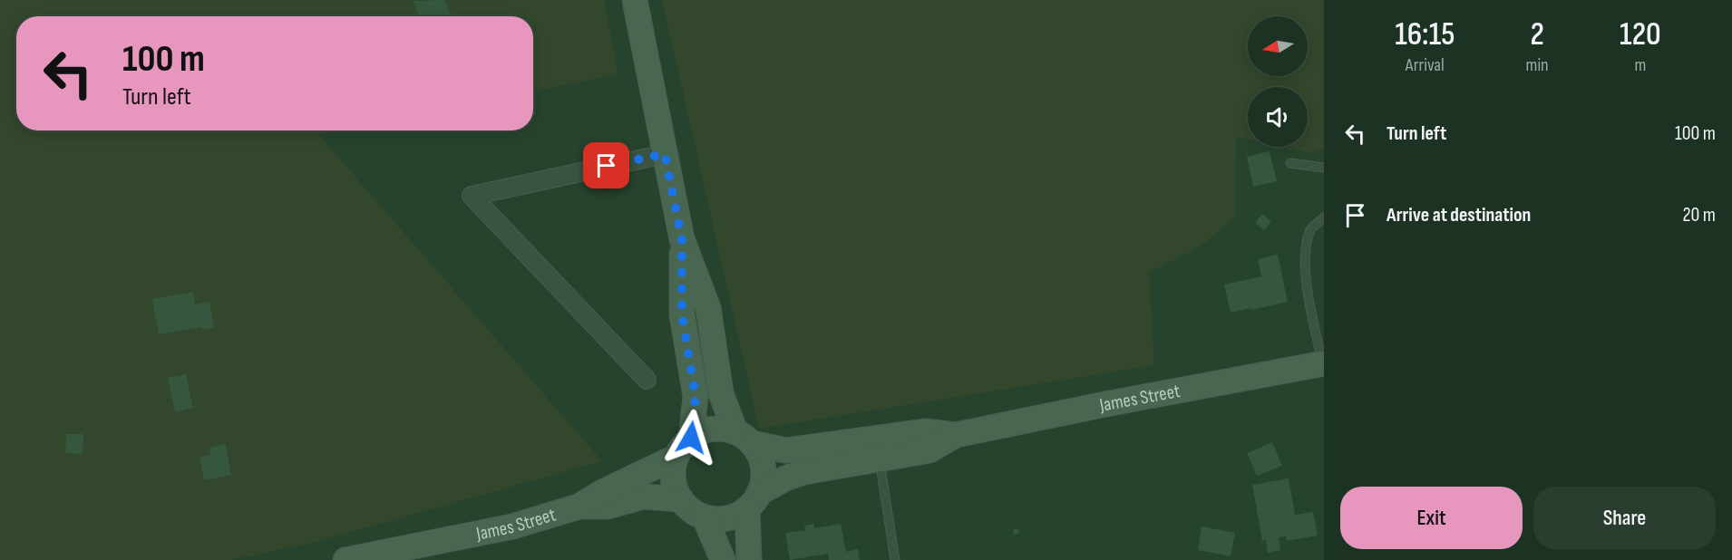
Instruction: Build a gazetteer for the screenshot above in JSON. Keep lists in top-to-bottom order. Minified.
{"streets":{"main road":["James Street"]},"north":"left","page":{"eta":["16:15","Arrival","2","min","120","m"],"turn":["100 m","Turn left"],"list":[{"name":"Turn left","value":"100 m"},{"name":"Arrive at destination","value":"20 m"}],"buttons":["Exit","Share"]}}
